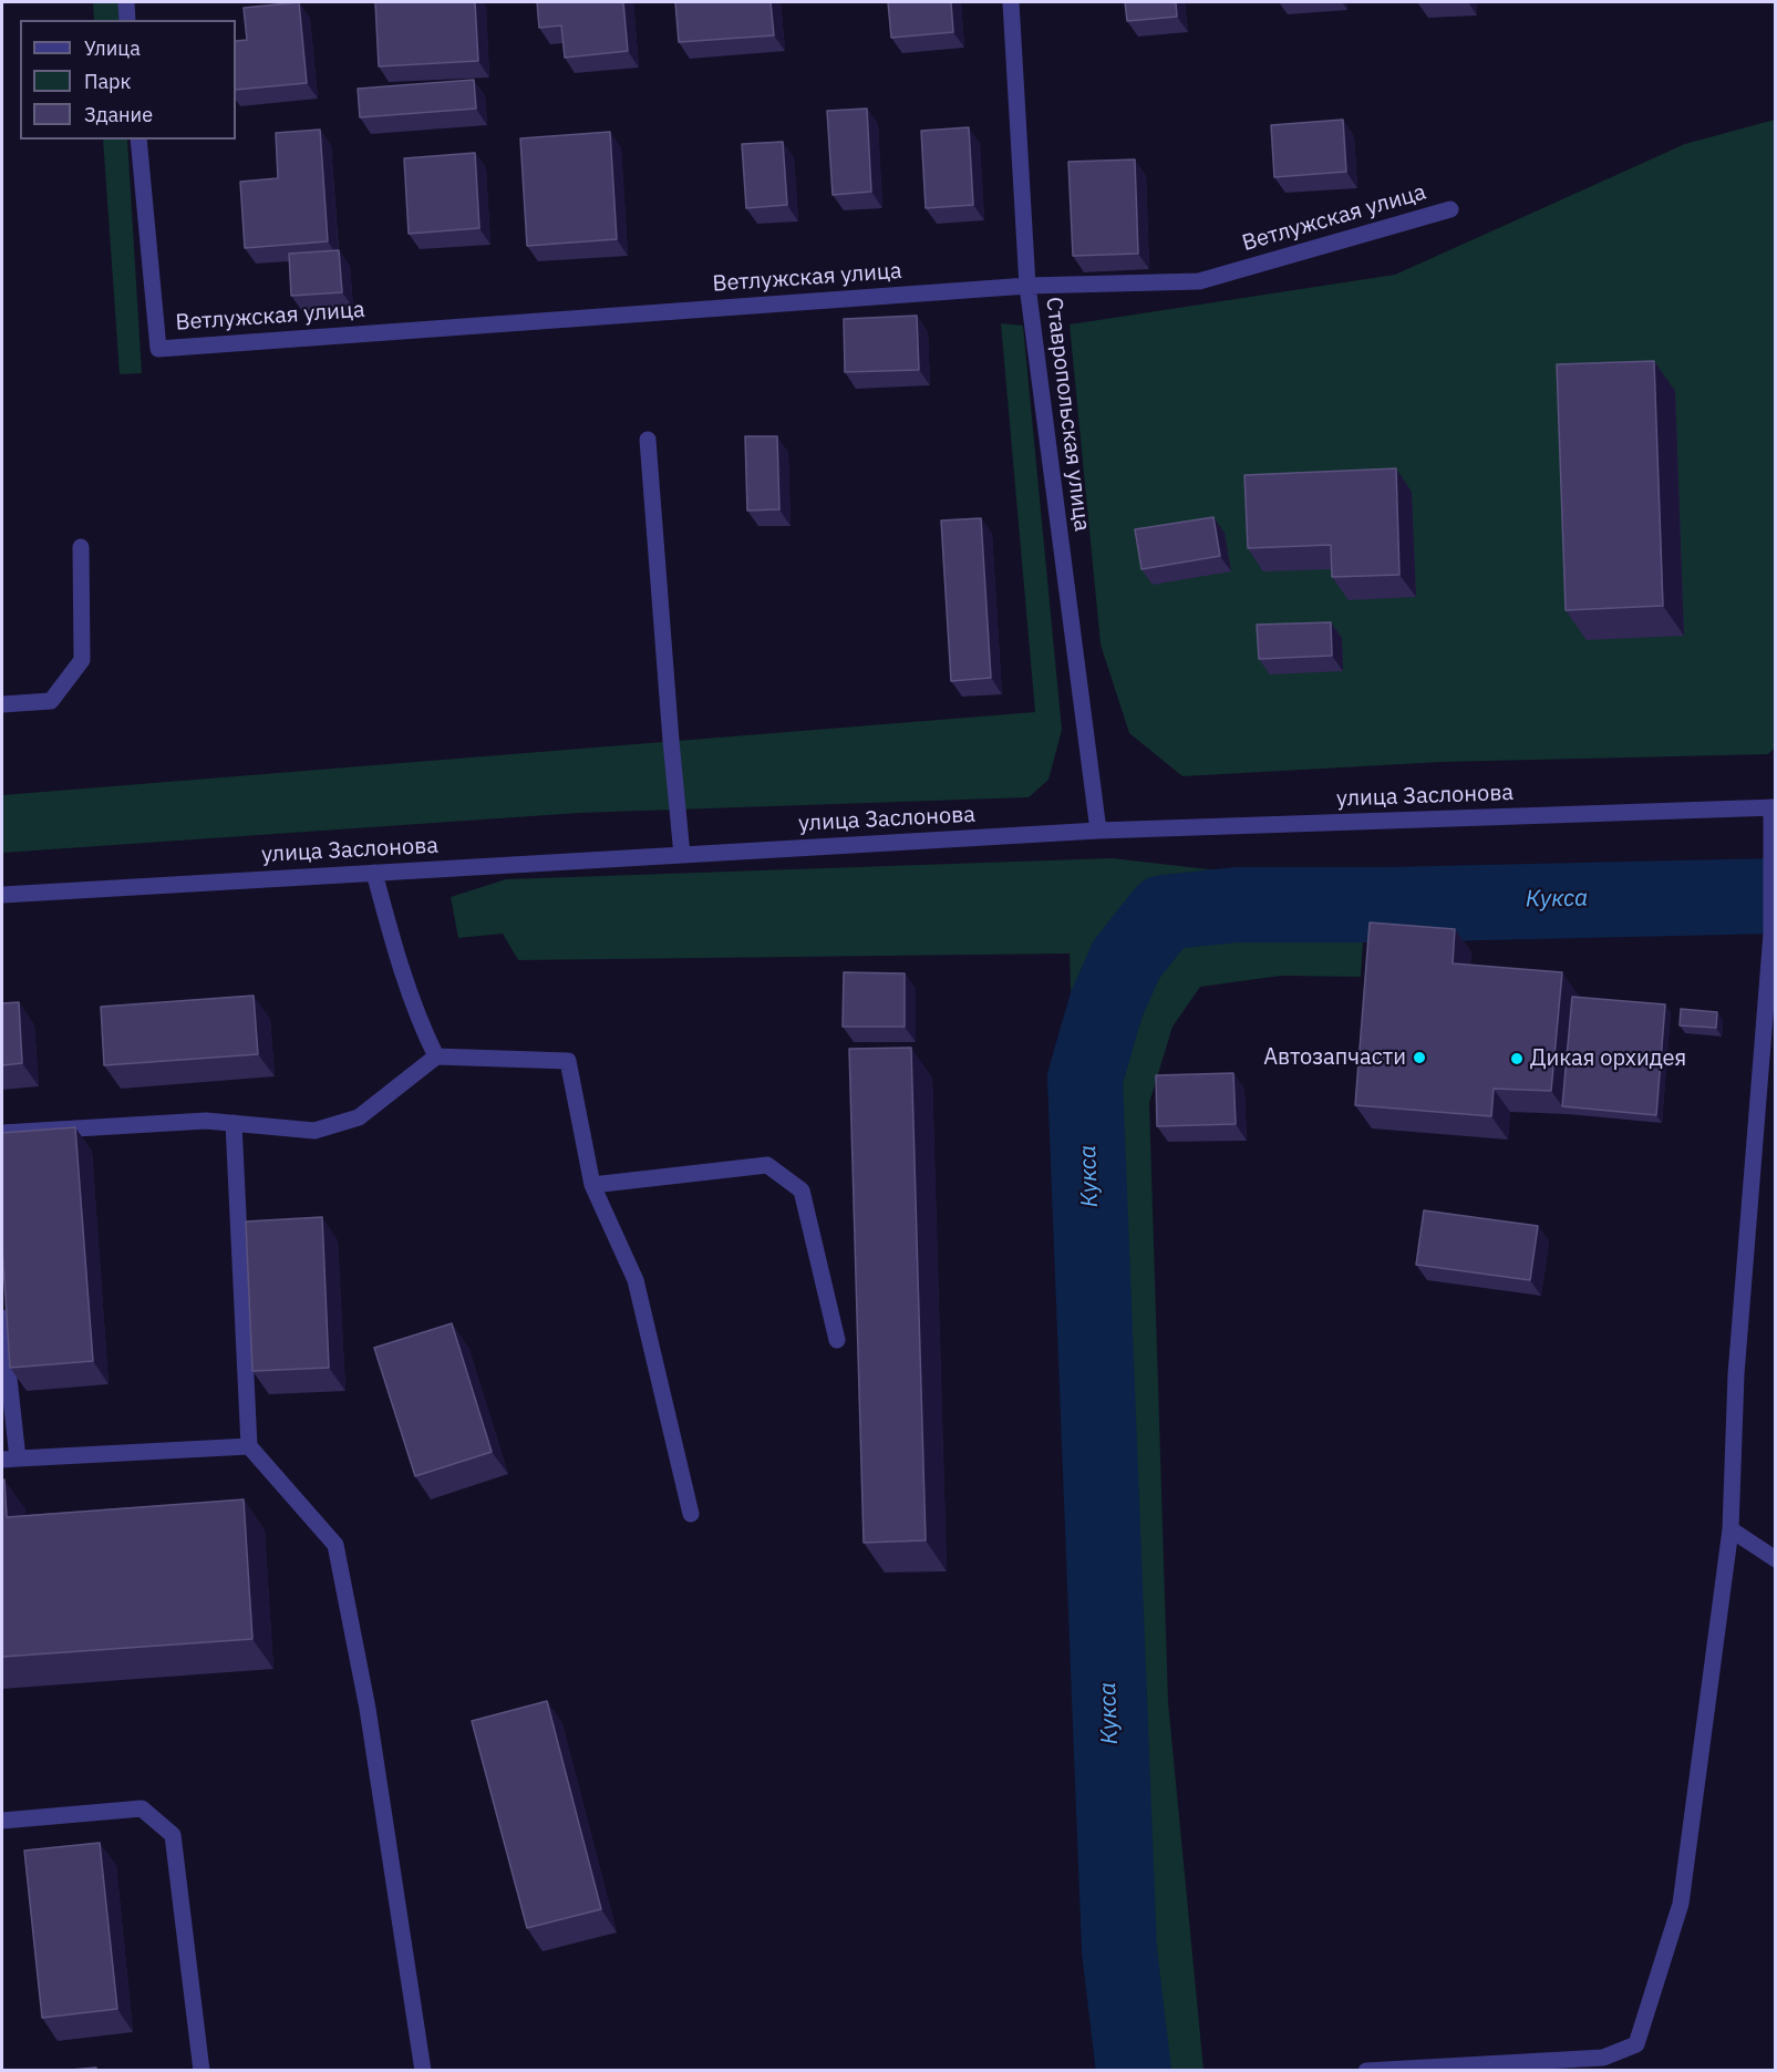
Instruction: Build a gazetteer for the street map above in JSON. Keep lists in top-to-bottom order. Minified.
{"streets":{"street":["Ветлужская улица","Ставропольская улица","улица Заслонова"]},"crossings":[["Ветлужская улица","Ставропольская улица"],["Ставропольская улица","улица Заслонова"]],"water":["Кукса"],"places":["Автозапчасти","Дикая орхидея"],"legend":["Улица","Парк","Здание"]}
